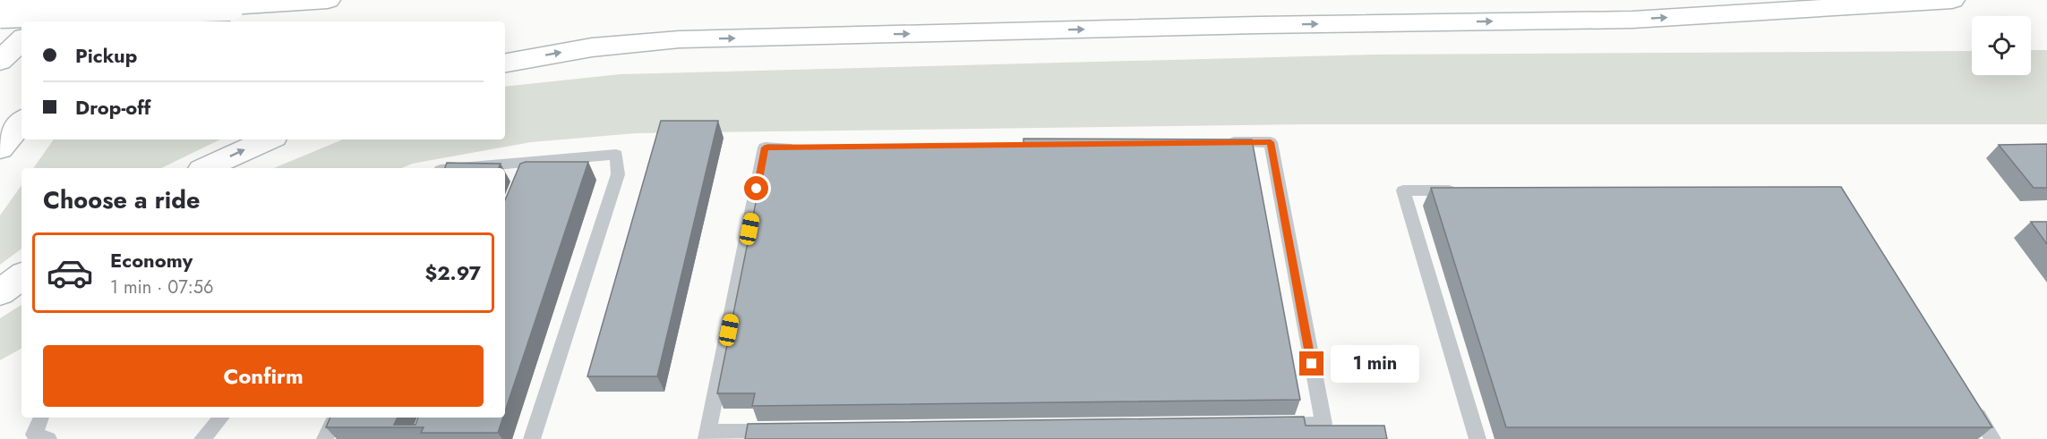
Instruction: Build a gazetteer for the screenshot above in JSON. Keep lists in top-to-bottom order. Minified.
{"page":{"banner":["Pickup","Drop-off"],"heading":"Choose a ride","list":[{"name":"Economy","note":"1 min · 07:56","value":"$2.97"}],"buttons":"Confirm","bubble":"1 min"}}
